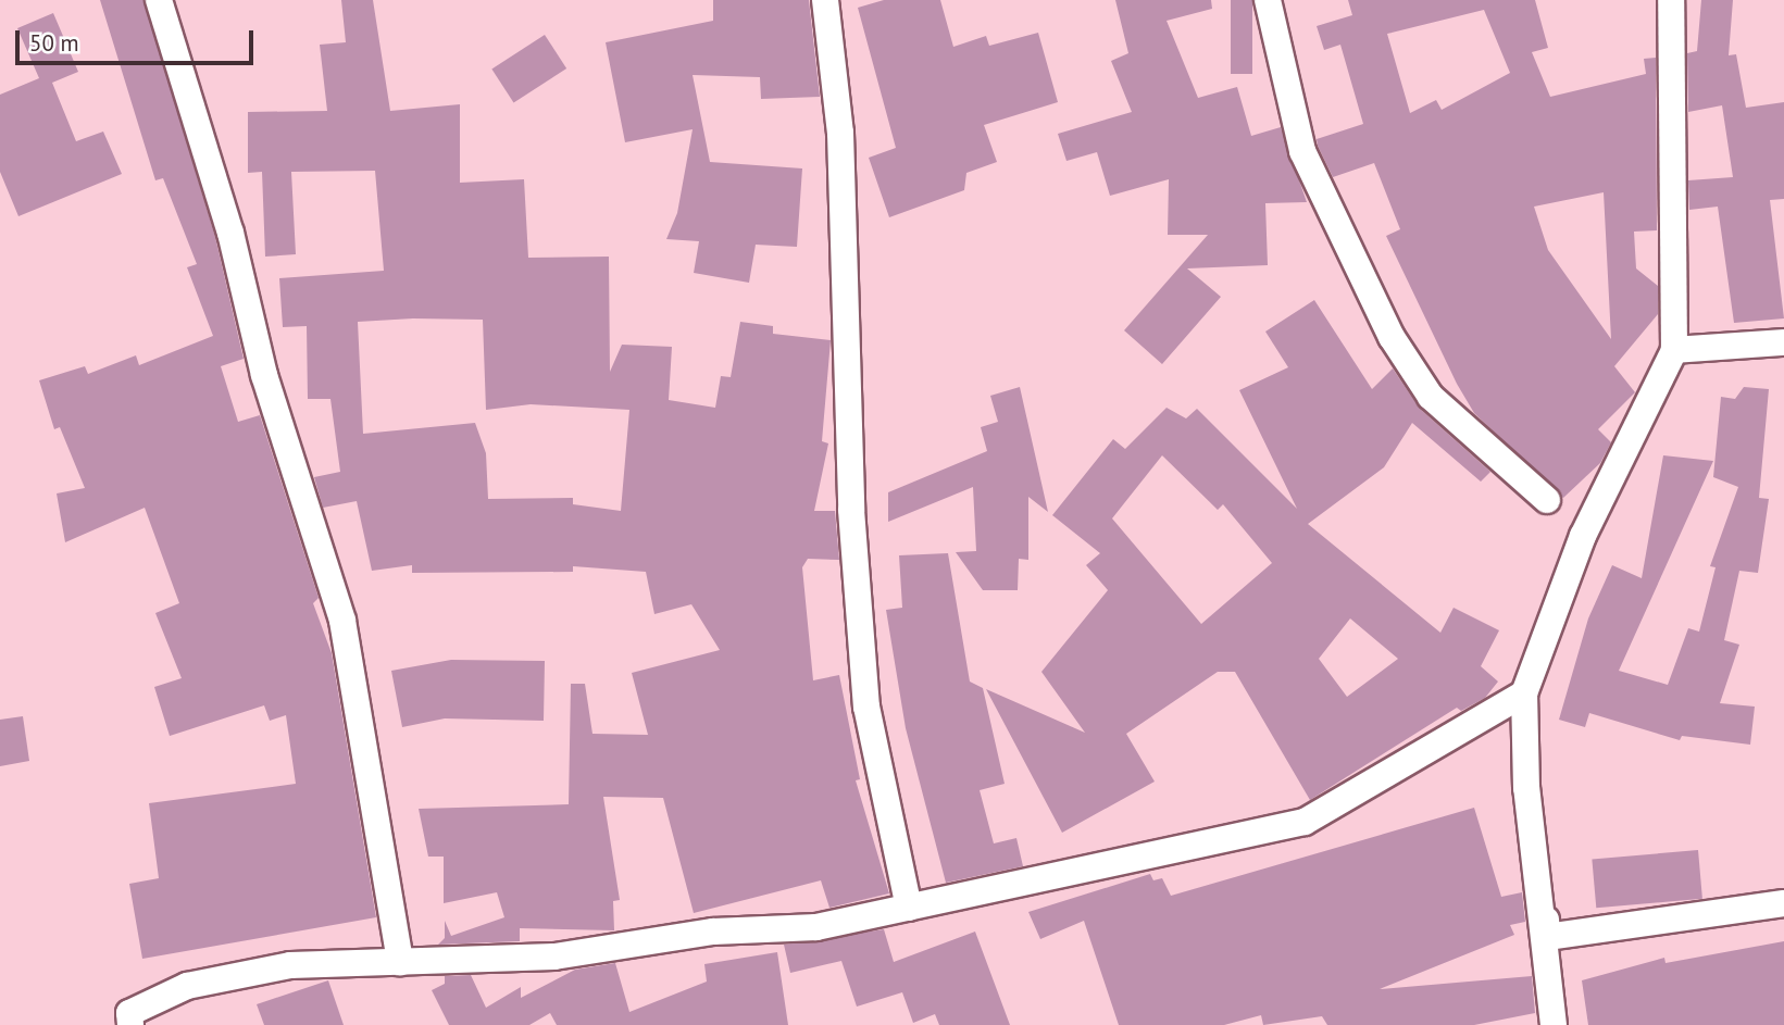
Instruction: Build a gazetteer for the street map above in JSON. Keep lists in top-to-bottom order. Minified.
{"scale_bar":"50 m"}
